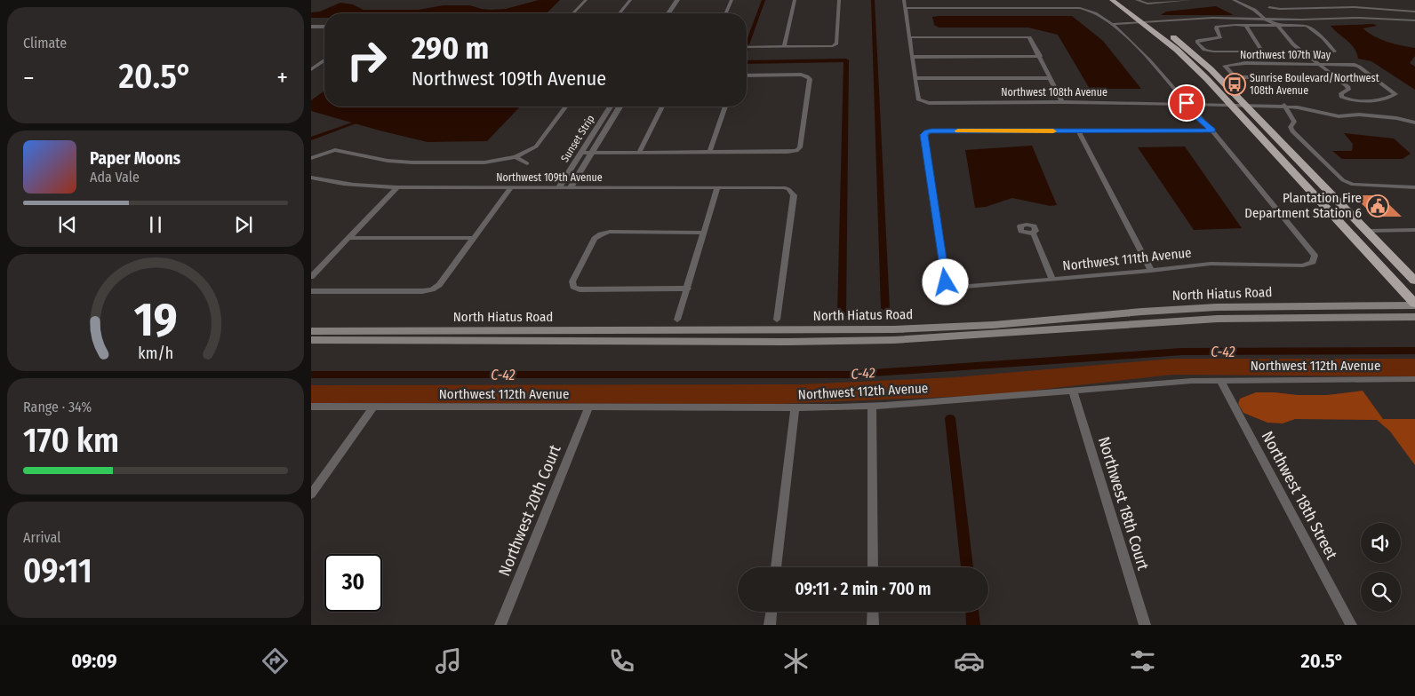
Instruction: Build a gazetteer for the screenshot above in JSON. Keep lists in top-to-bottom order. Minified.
{"streets":{"main road":["North Hiatus Road"],"street":["Northwest 107th Way","Northwest 108th Avenue","Sunset Strip","Northwest 109th Avenue","Northwest 111th Avenue","Northwest 112th Avenue","Northwest 18th Street","Northwest 18th Court","Northwest 20th Court"]},"crossings":[["Sunset Strip","Northwest 109th Avenue"],["Northwest 112th Avenue","Northwest 18th Street"],["Northwest 112th Avenue","Northwest 18th Court"],["Northwest 112th Avenue","Northwest 20th Court"]],"water":["C-42"],"places":{"bus stop":["Sunrise Boulevard/Northwest 108th Avenue"],"public building":["Plantation Fire Department Station 6"]},"page":{"tile":["Climate",["Range · 34%","170 km"],["Arrival","09:11"]],"turn":["290 m","Northwest 109th Avenue"],"heat":["−","20.5°","+"],"song":["Paper Moons","Ada Vale"],"limit":"30","trip":"09:11 · 2 min · 700 m","tabs":["09:09","20.5°"],"gauge":["19","km/h"]}}
